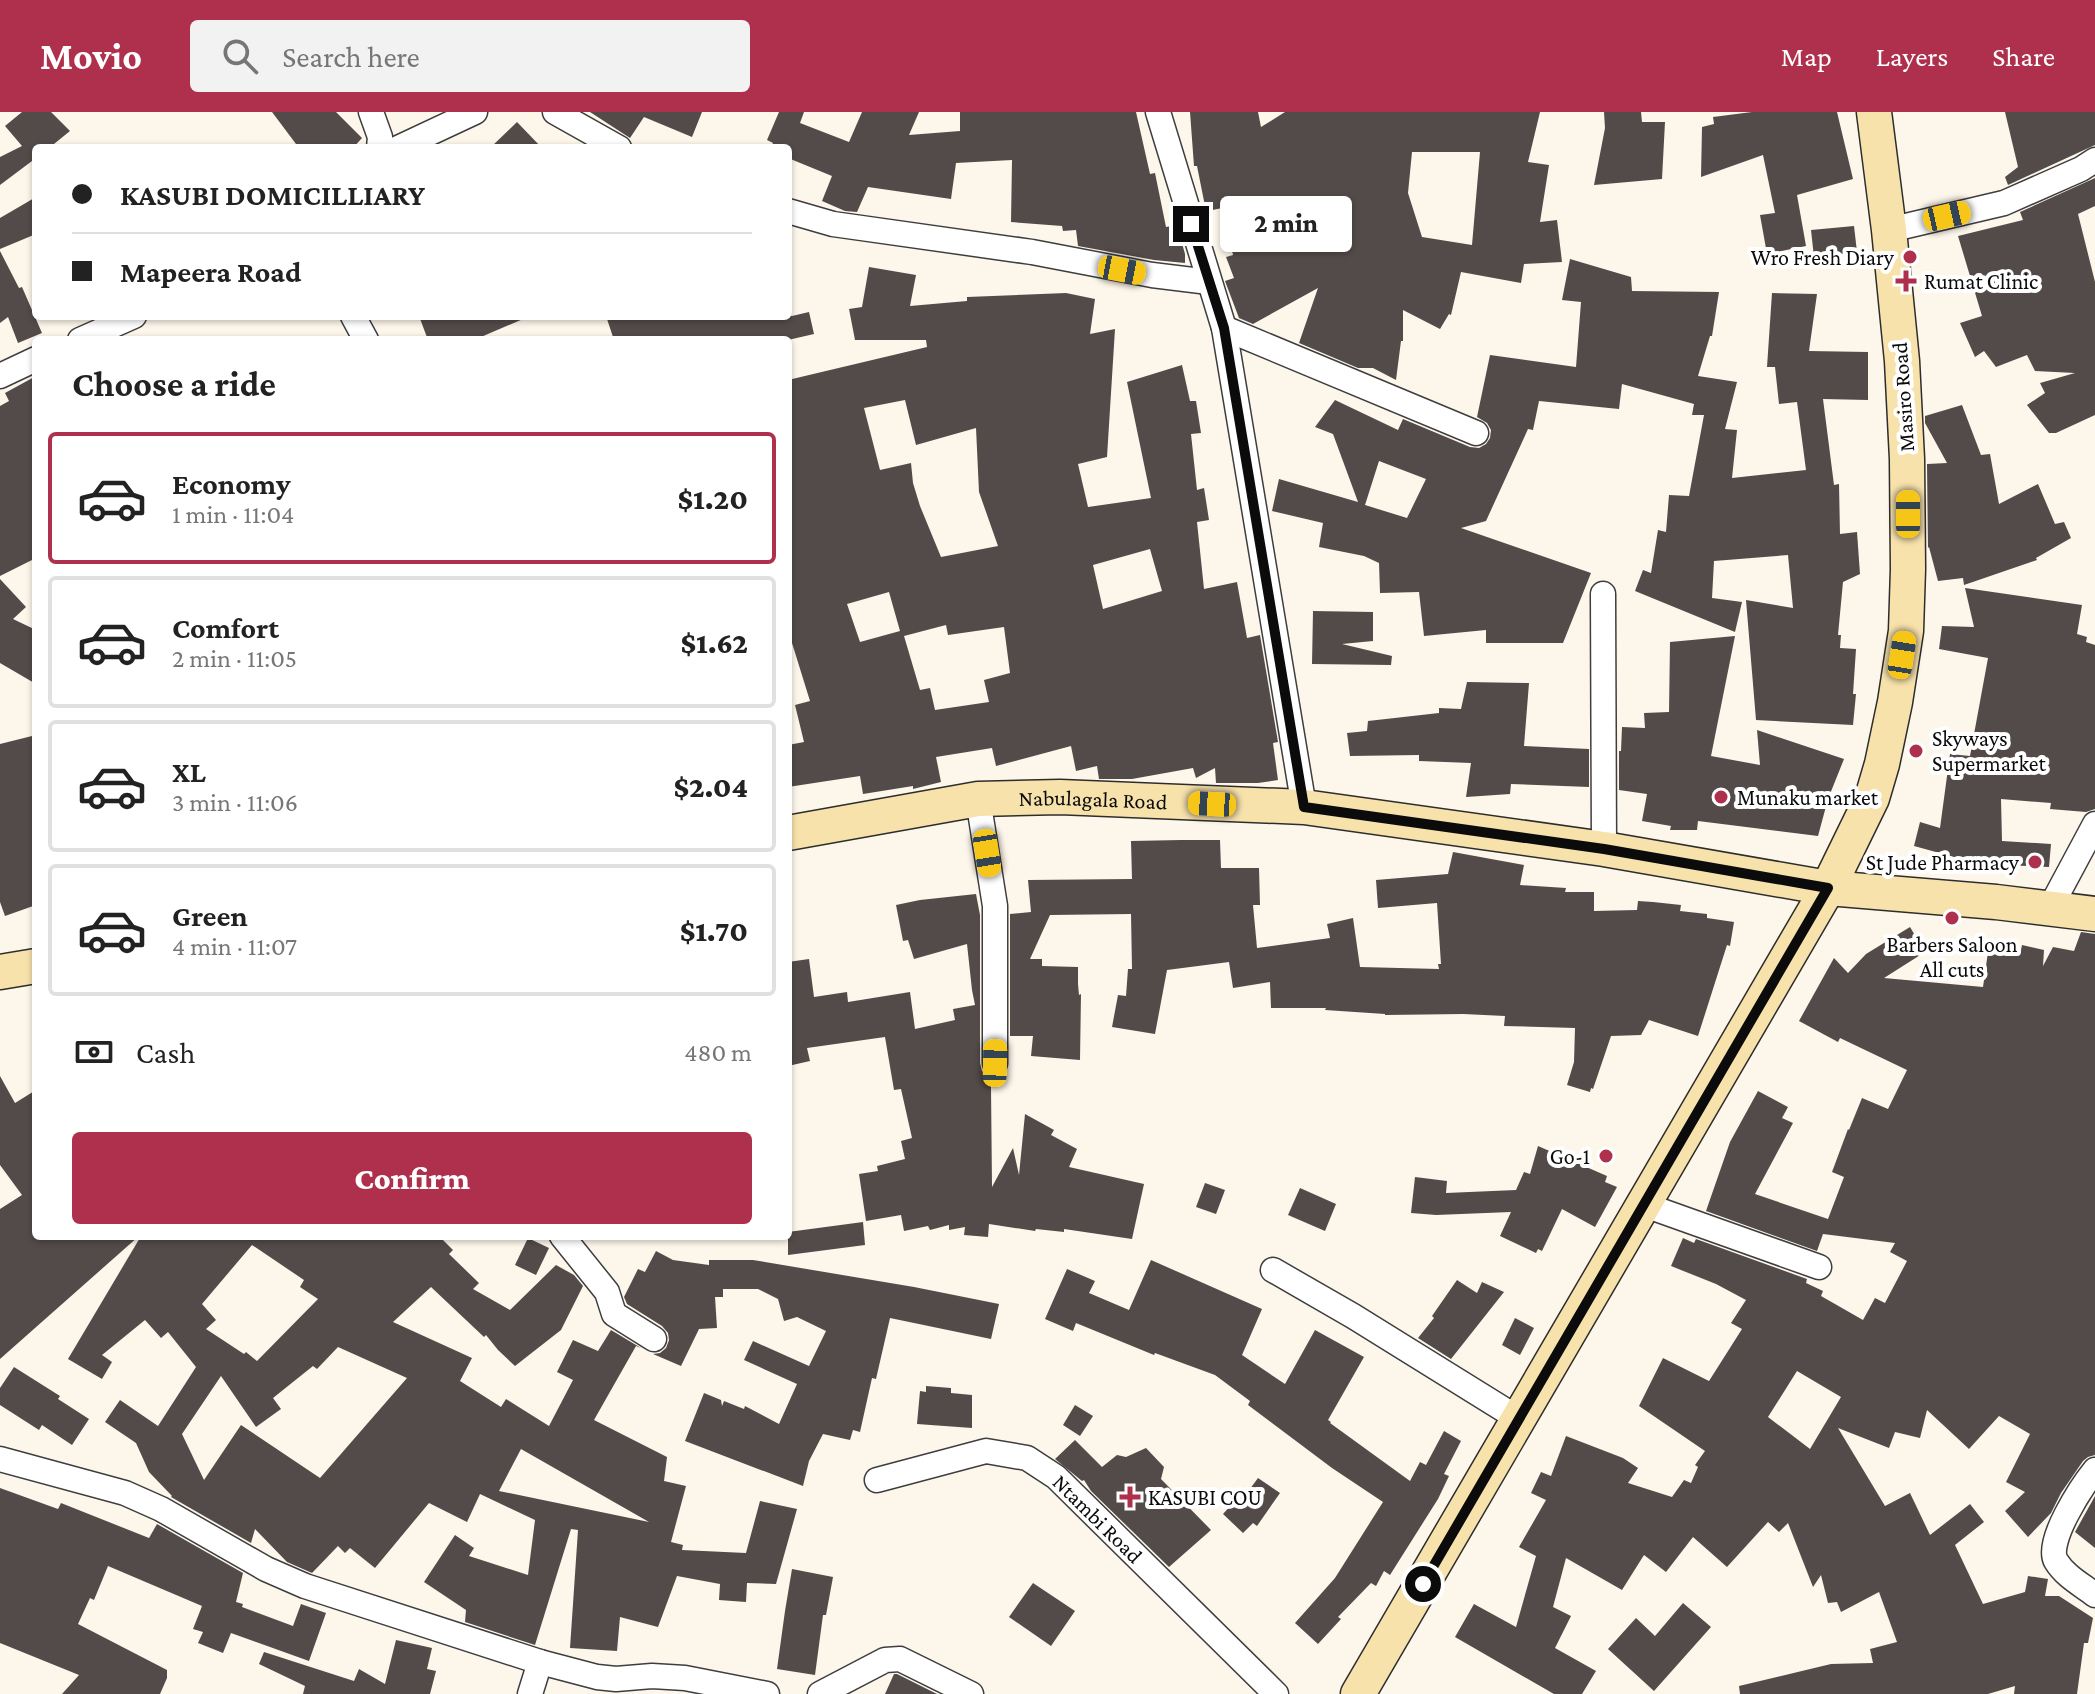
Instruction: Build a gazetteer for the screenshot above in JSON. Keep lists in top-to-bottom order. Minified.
{"streets":{"main road":["Masiro Road","Nabulagala Road"],"street":["Ntambi Road"]},"crossings":[["Masiro Road","Nabulagala Road"]],"places":{"other":["Wro Fresh Diary","Skyways Supermarket","Munaku market","St Jude Pharmacy","Barbers Saloon All cuts","Go-1"],"health":["Rumat Clinic","KASUBI COU"]},"page":{"header":"Movio","search":"Search here","nav":["Map","Layers","Share"],"banner":["KASUBI DOMICILLIARY","Mapeera Road"],"bubble":"2 min","heading":"Choose a ride","list":[{"name":"Economy","note":"1 min · 11:04","value":"$1.20"},{"name":"Comfort","note":"2 min · 11:05","value":"$1.62"},{"name":"XL","note":"3 min · 11:06","value":"$2.04"},{"name":"Green","note":"4 min · 11:07","value":"$1.70"}],"pay":["Cash","480 m"],"buttons":"Confirm"}}
